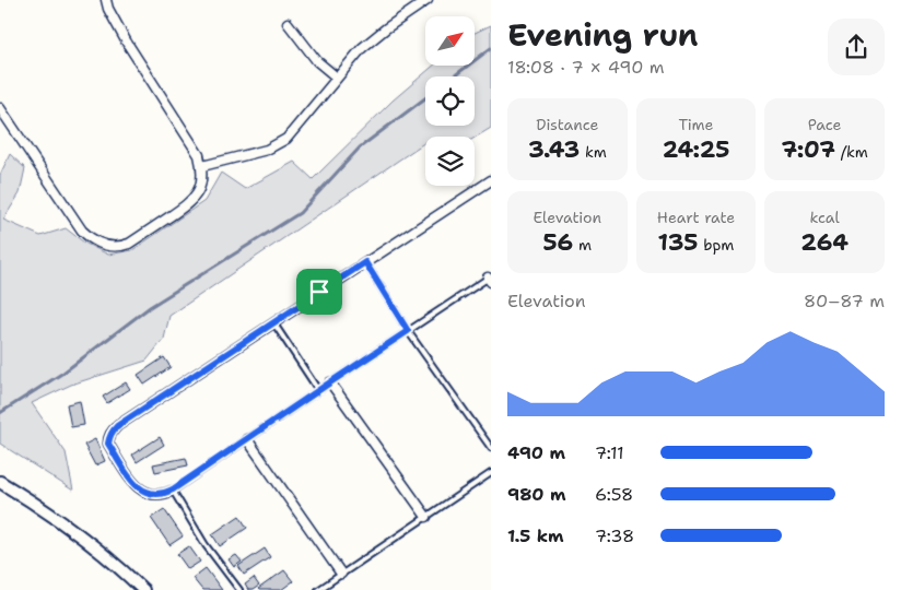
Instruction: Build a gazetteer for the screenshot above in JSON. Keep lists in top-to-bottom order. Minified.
{"north":"top right","page":{"heading":["Evening run","18:08 · 7 × 490 m"],"stats":[["Distance","3.43 km"],["Time","24:25"],["Pace","7:07 /km"],["Elevation","56 m"],["Heart rate","135 bpm"],["kcal","264"]],"chart":["Elevation","80–87 m"],"list":[{"name":"490 m","note":"7:11"},{"name":"980 m","note":"6:58"},{"name":"1.5 km","note":"7:38"}]}}
